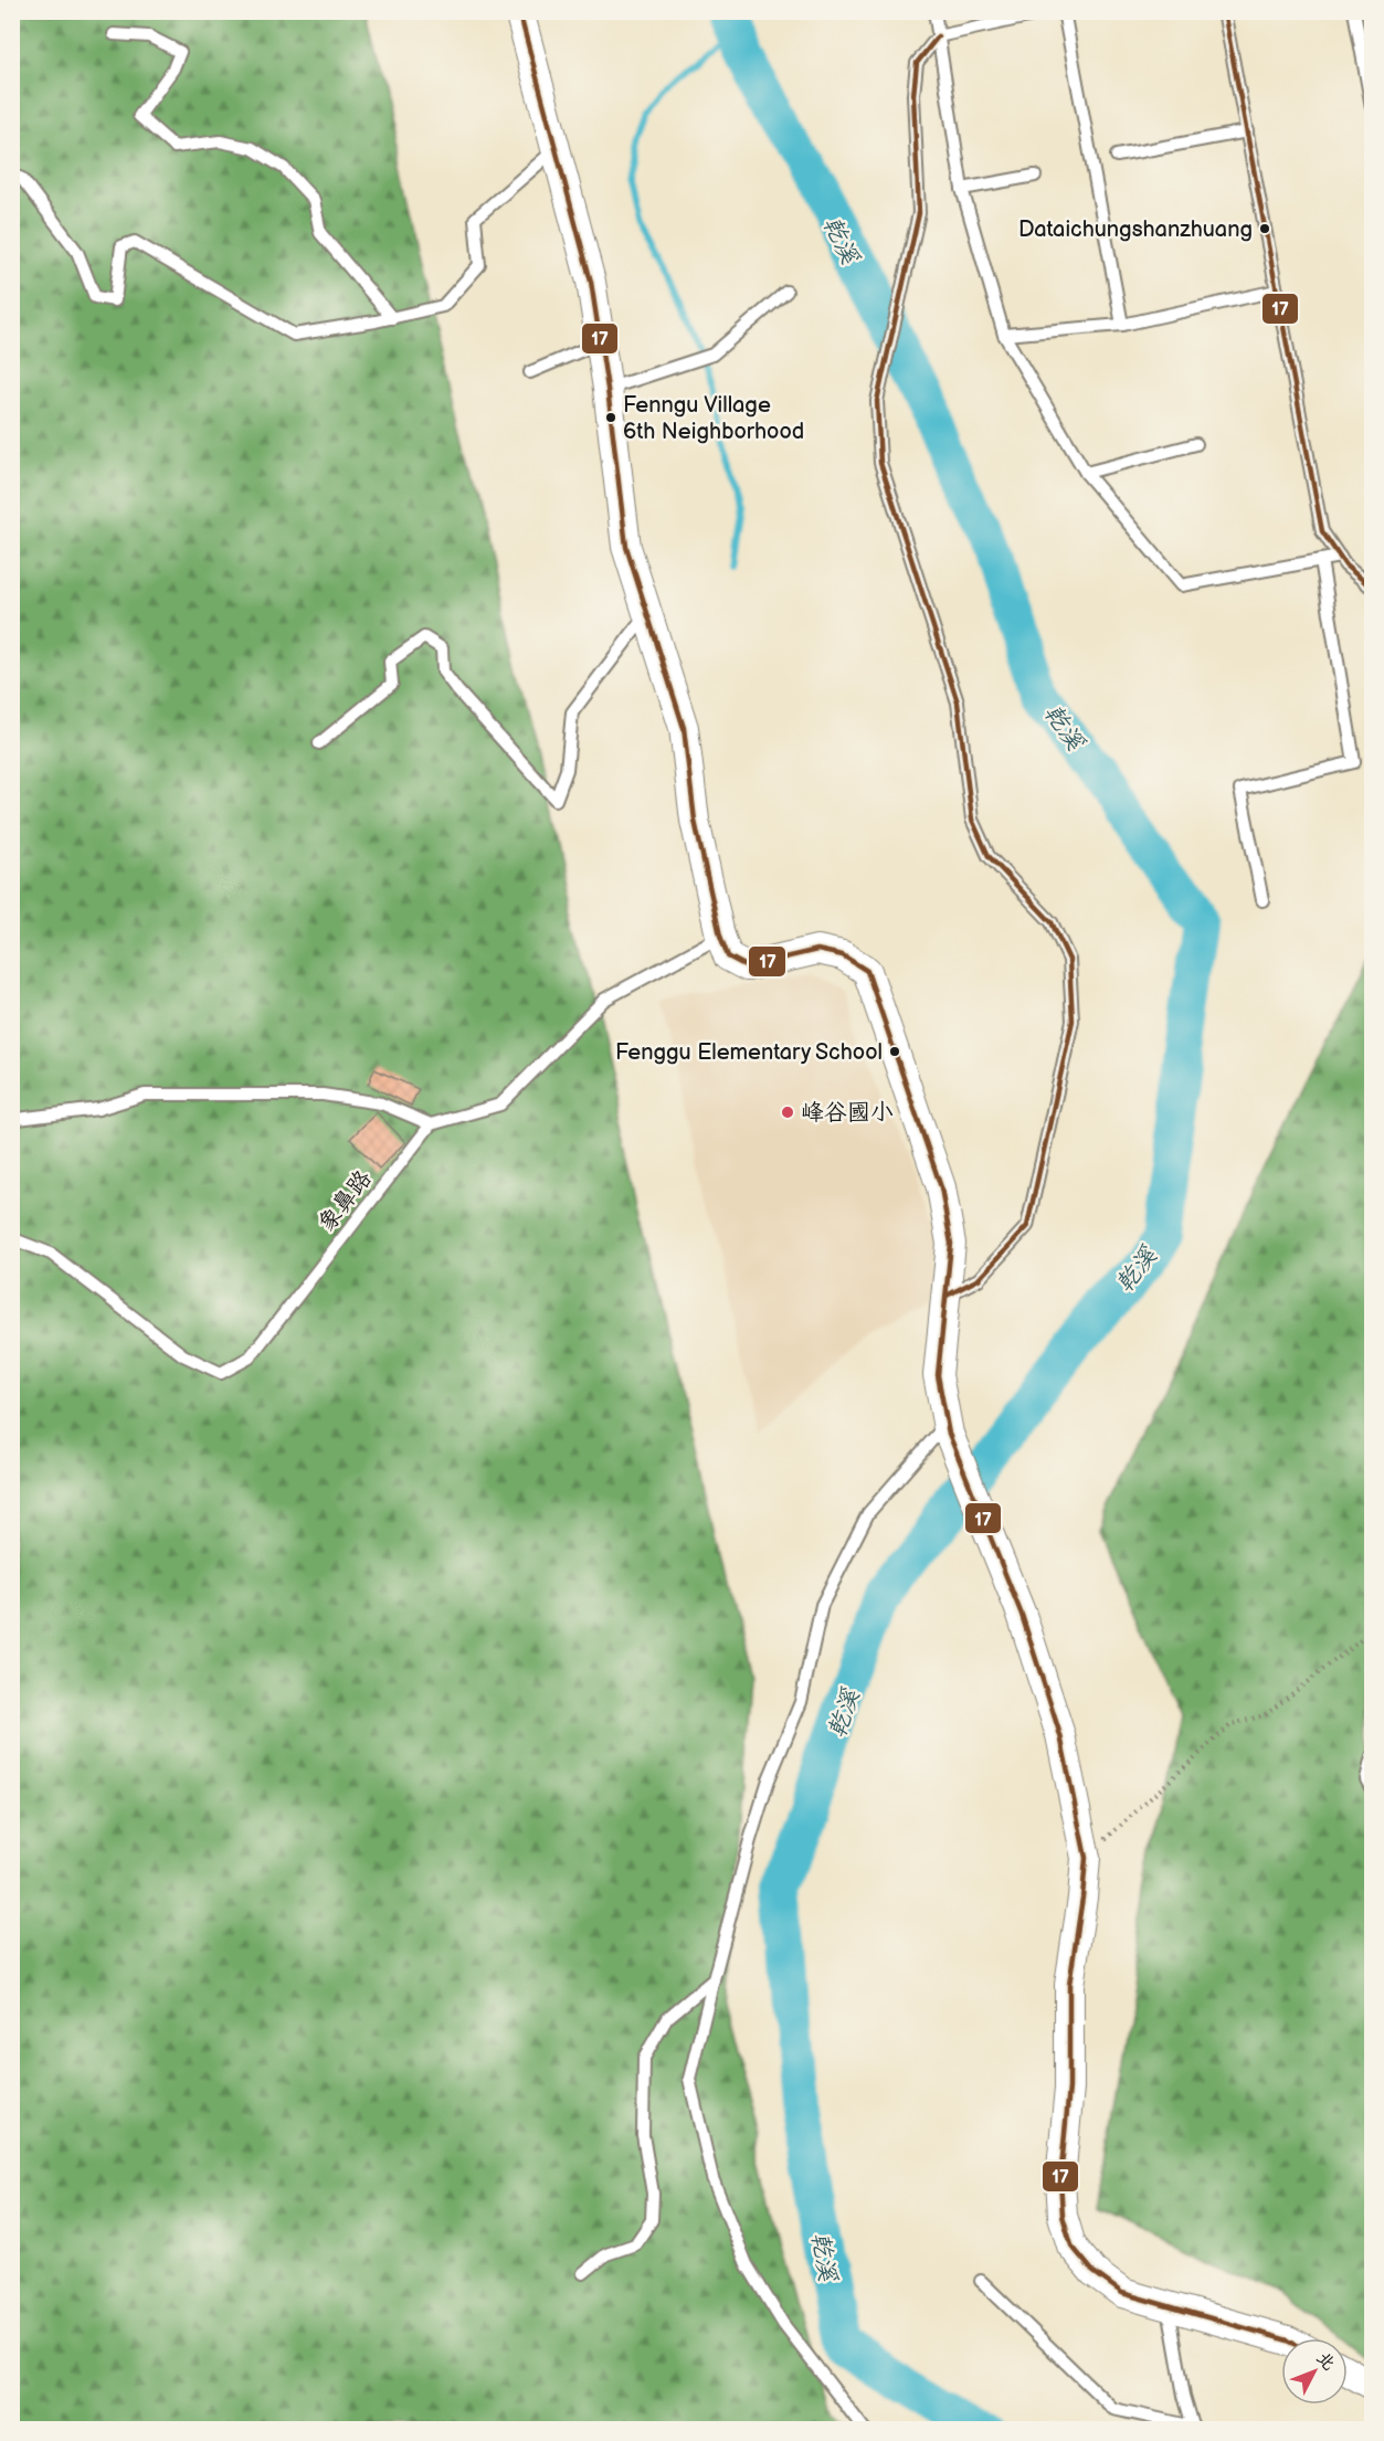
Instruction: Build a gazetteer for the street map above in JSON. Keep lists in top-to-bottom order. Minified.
{"streets":{"lane":["象鼻路"]},"water":["乾溪"],"places":["Dataichungshanzhuang","Fenngu Village 6th Neighborhood","Fenggu Elementary School","峰谷國小"],"lines":["transit line 17"],"north":"top right"}
